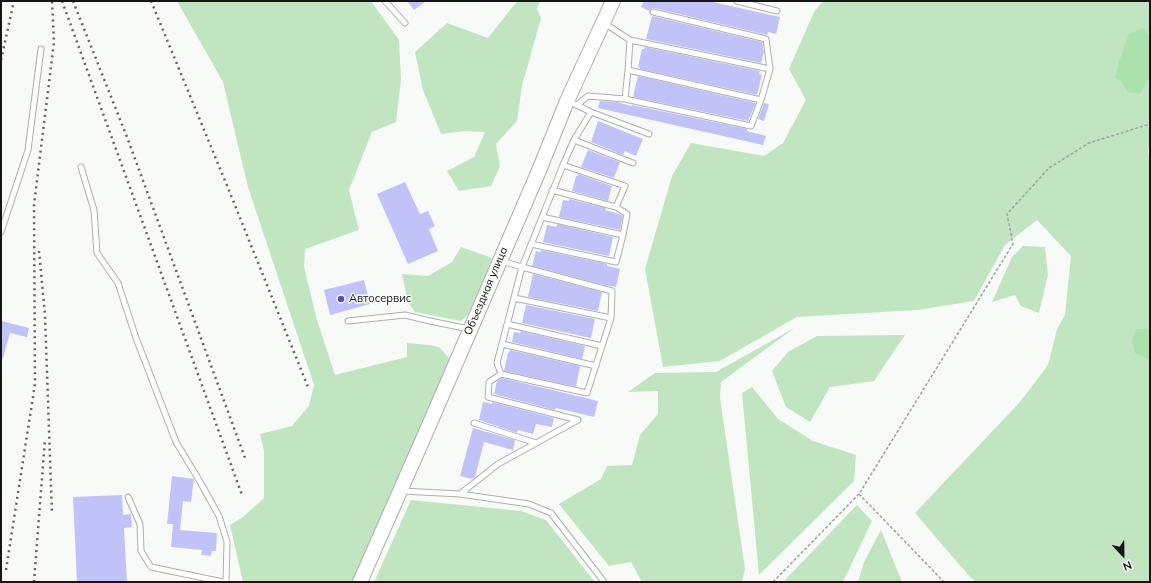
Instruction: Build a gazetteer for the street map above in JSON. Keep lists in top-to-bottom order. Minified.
{"streets":{"main road":["Объездная улица"]},"places":["Автосервис"],"north":"bottom"}
